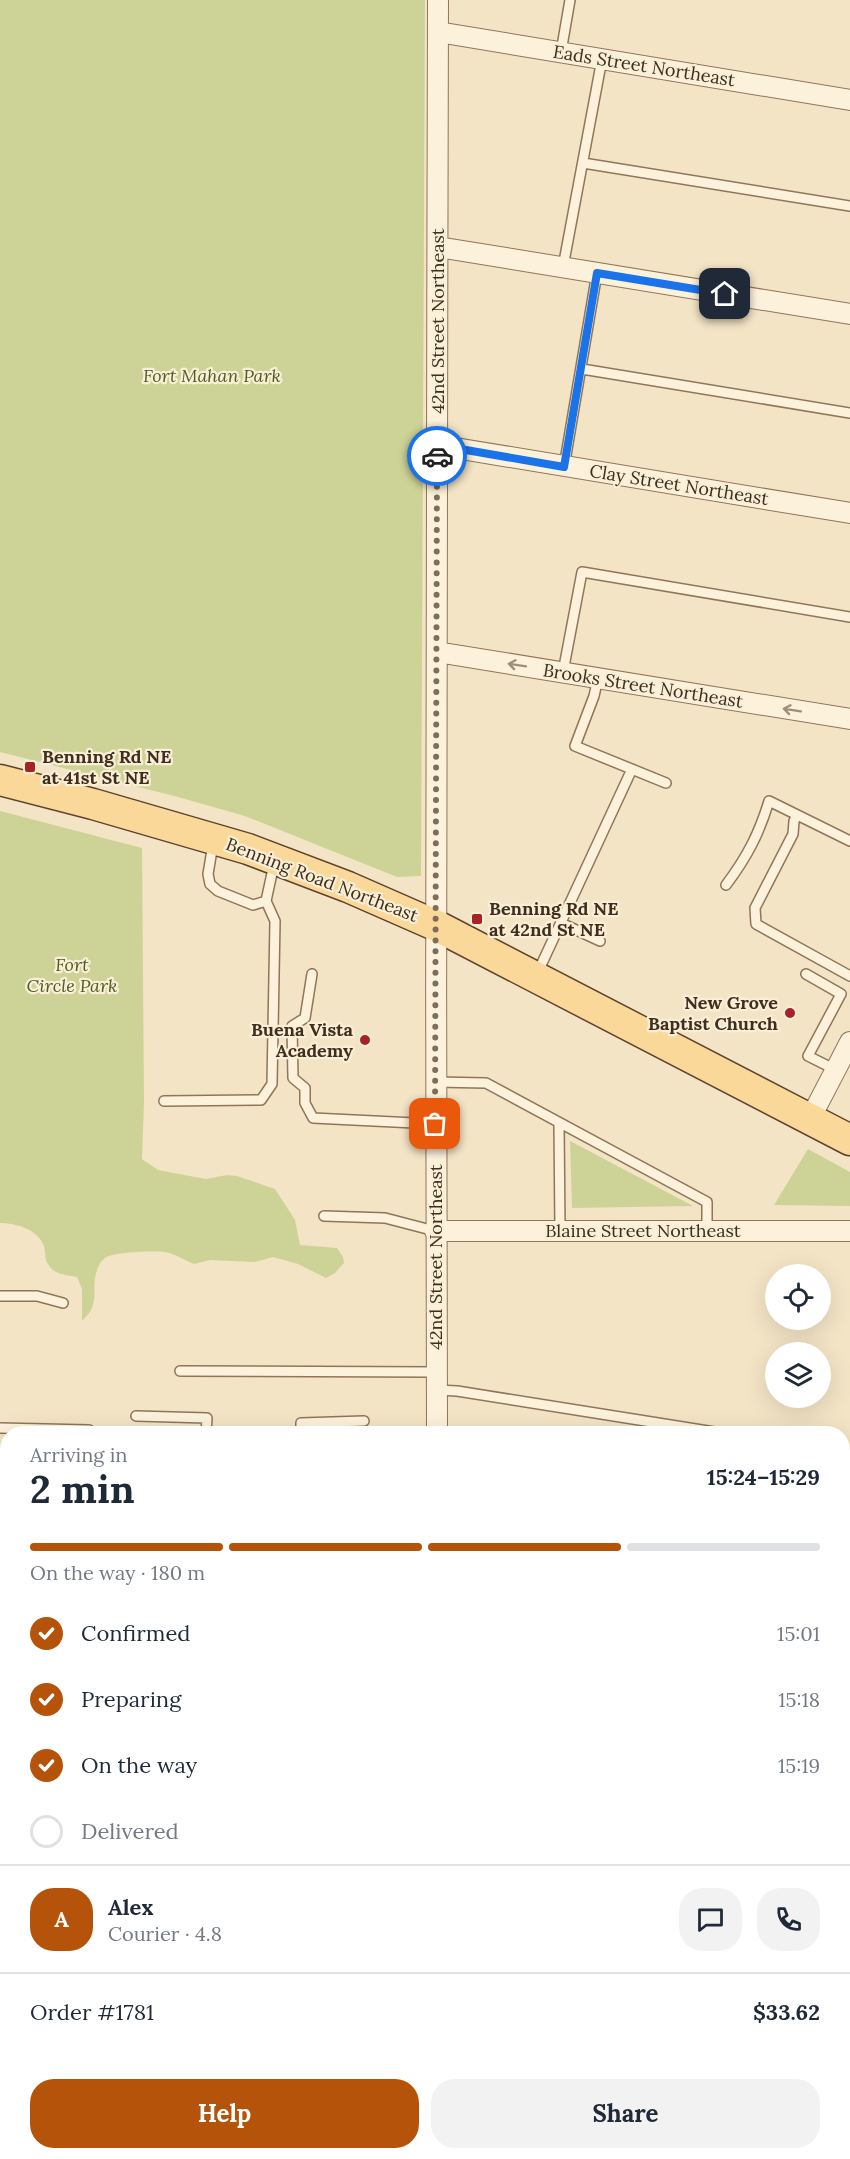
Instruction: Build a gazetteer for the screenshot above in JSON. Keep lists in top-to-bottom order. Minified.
{"streets":{"main road":["Benning Road Northeast"],"street":["Eads Street Northeast","42nd Street Northeast","Clay Street Northeast","Brooks Street Northeast","Blaine Street Northeast"]},"crossings":[["Eads Street Northeast","42nd Street Northeast"],["42nd Street Northeast","Clay Street Northeast"],["42nd Street Northeast","Brooks Street Northeast"],["42nd Street Northeast","Benning Road Northeast"],["42nd Street Northeast","Blaine Street Northeast"]],"one_way":["Brooks Street Northeast"],"parks":["Fort Mahan Park","Fort Circle Park"],"places":{"transit":["Benning Rd NE at 41st St NE","Benning Rd NE at 42nd St NE"],"other":["New Grove Baptist Church","Buena Vista Academy"]},"page":{"heading":["2 min","Arriving in","15:24–15:29"],"panel":["Alex","Courier · 4.8","Order #1781","$33.62"],"bar":"On the way · 180 m","list":[["Confirmed","15:01"],["Preparing","15:18"],["On the way","15:19"],"Delivered"],"round":"A","buttons":["Help","Share"]}}
